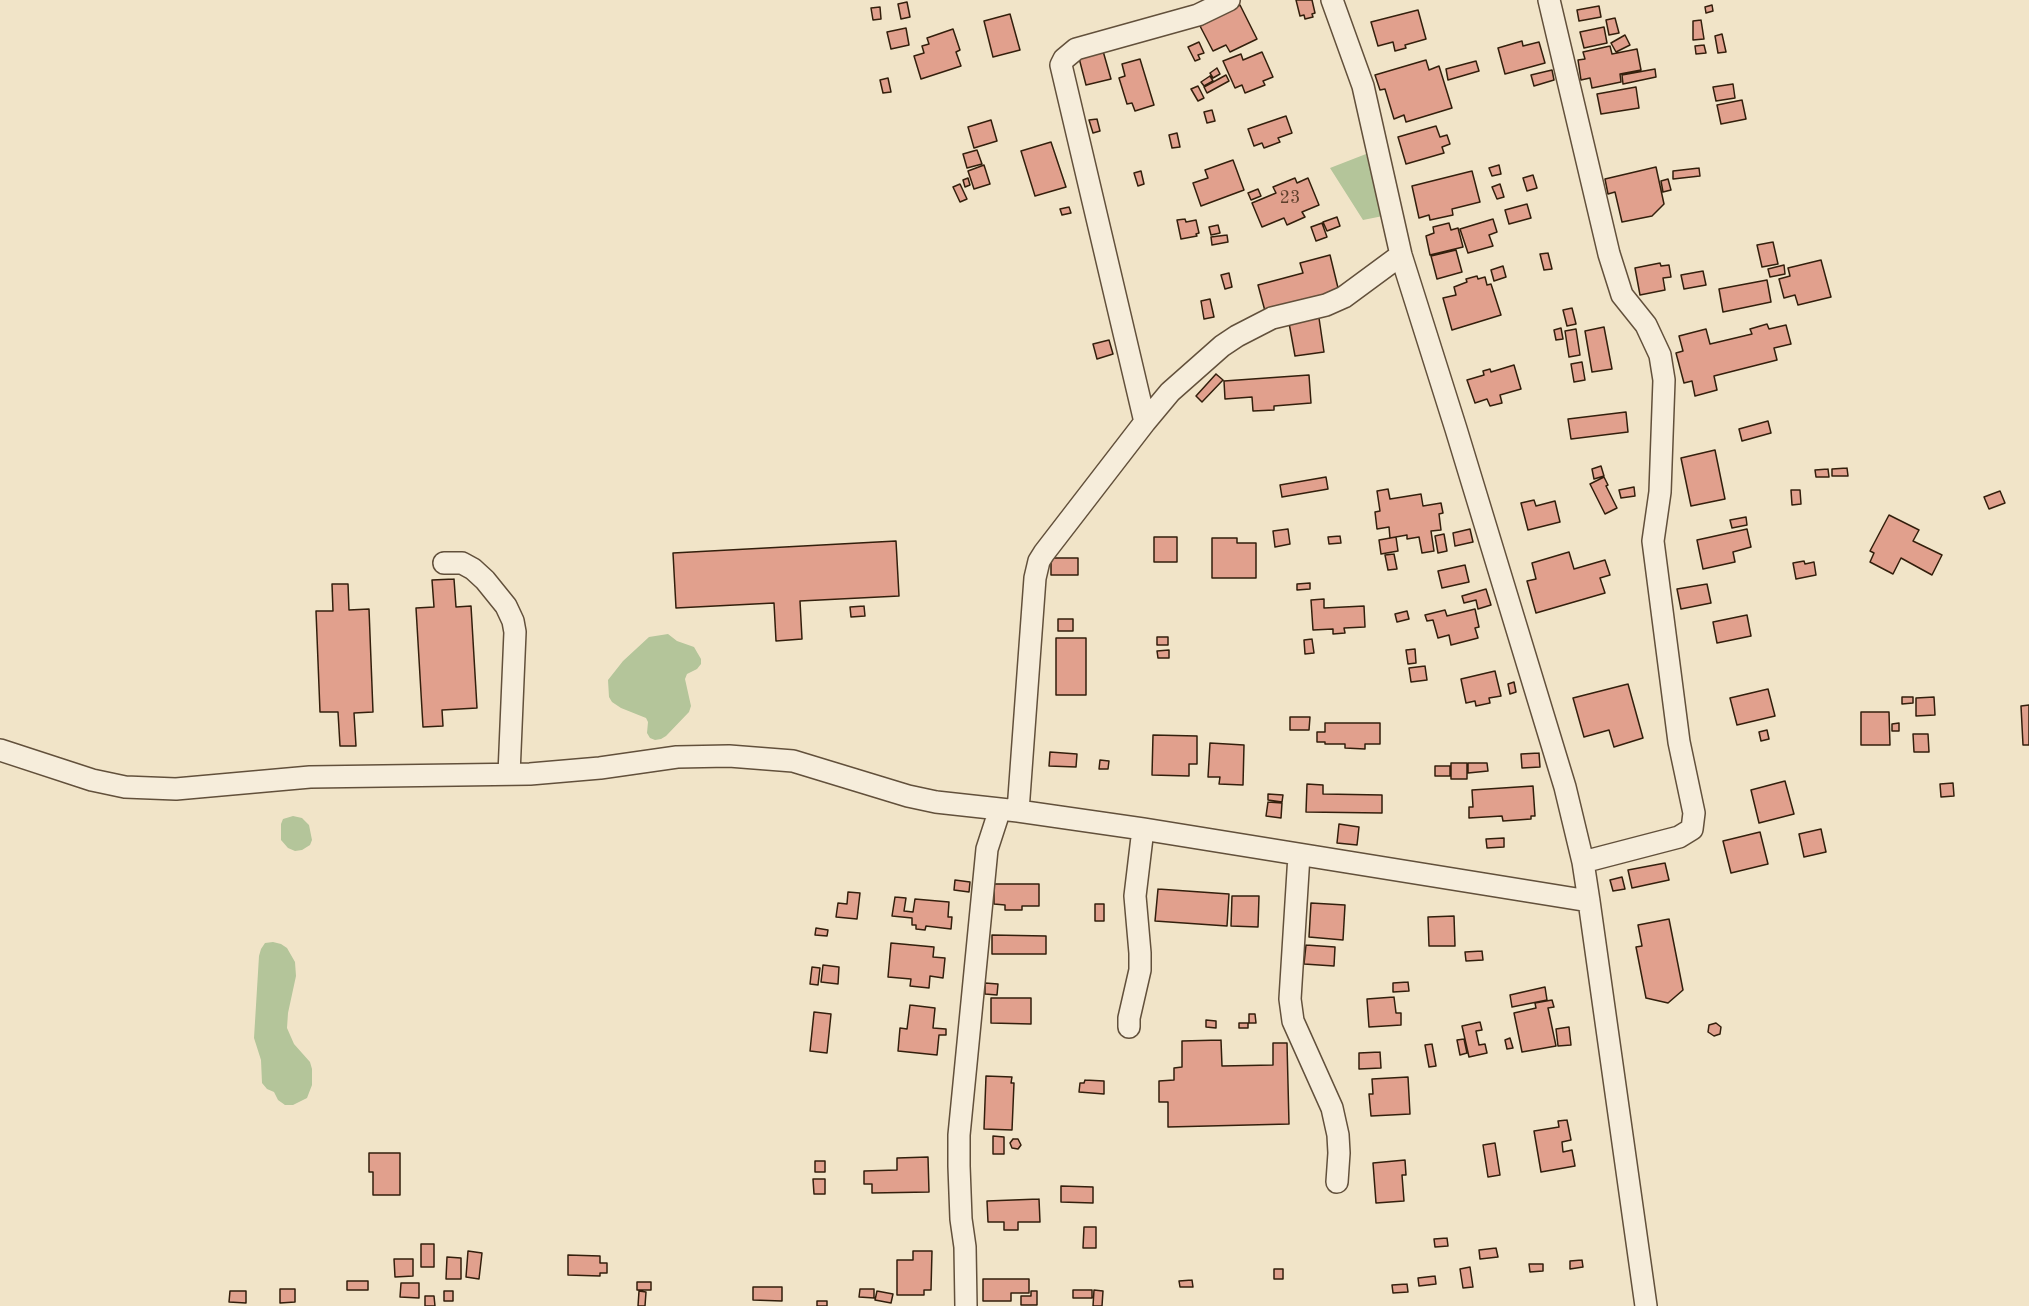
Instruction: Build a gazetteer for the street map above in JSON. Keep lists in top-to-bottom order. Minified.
{"house_numbers":["23"]}
